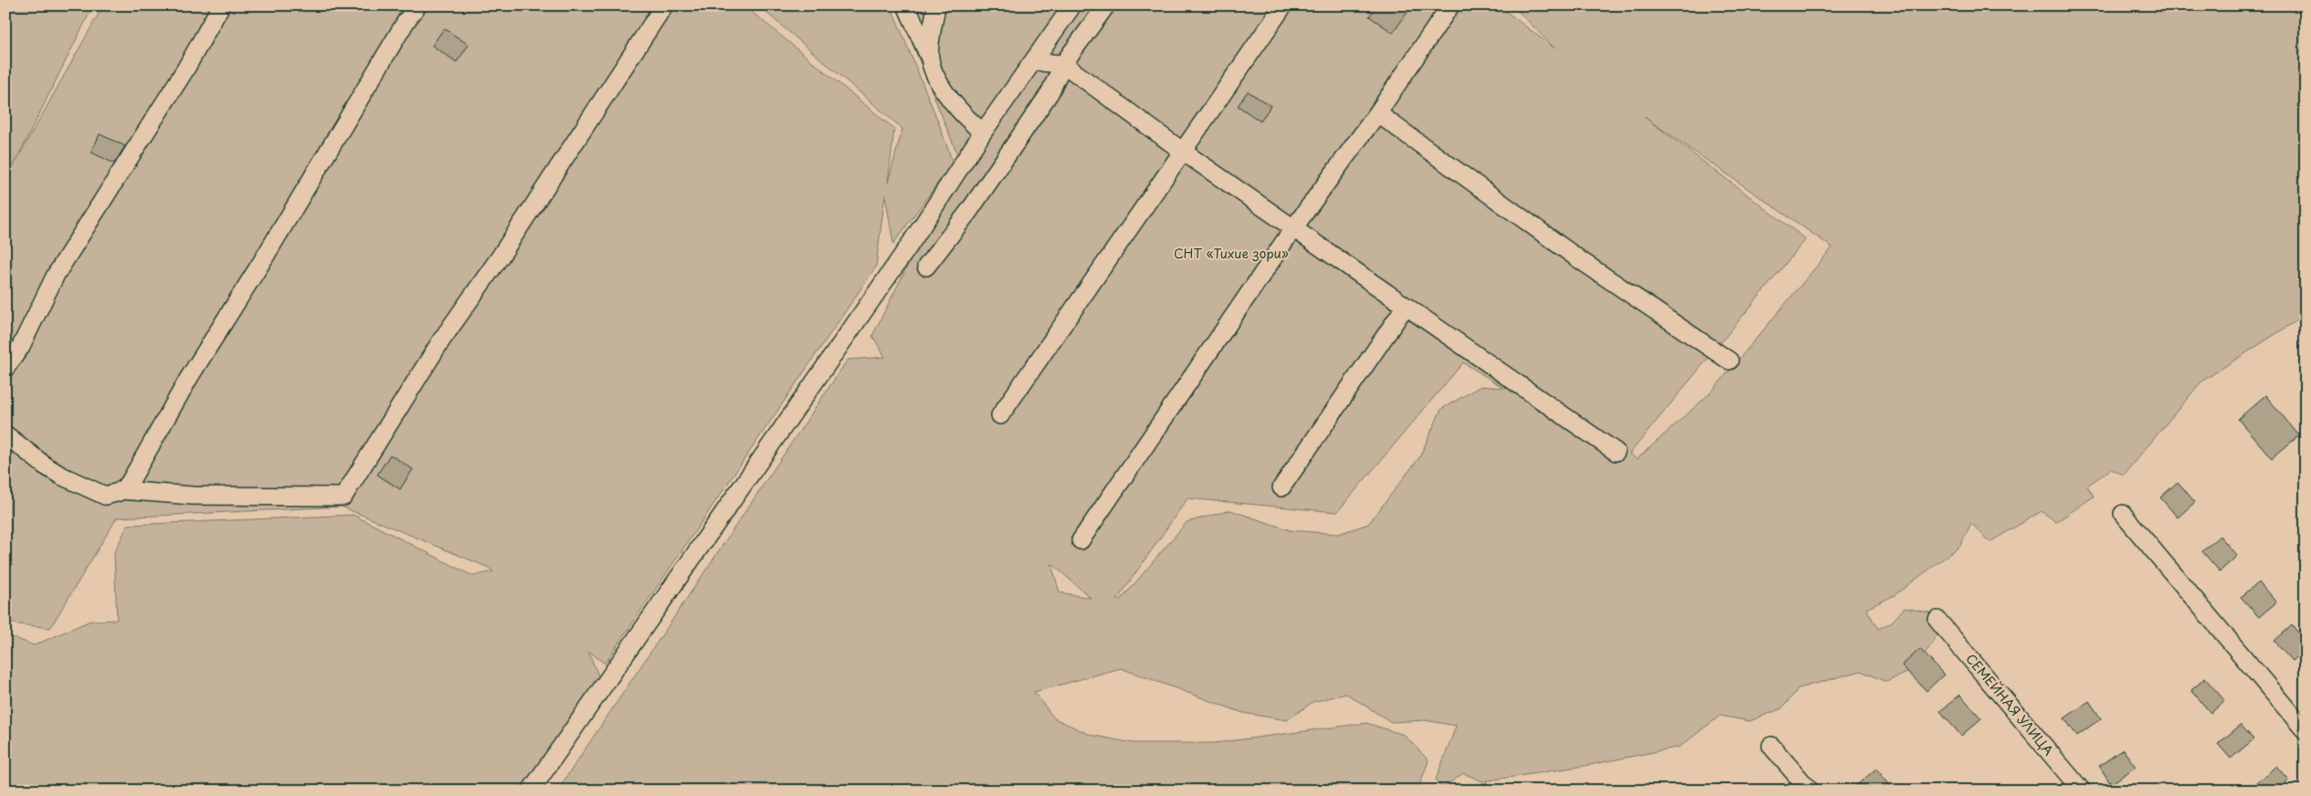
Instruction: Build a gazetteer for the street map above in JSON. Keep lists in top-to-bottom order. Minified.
{"streets":{"street":["СЕМЕЙНАЯ УЛИЦА"]},"parks":["СНТ «Тихие зори»"]}
